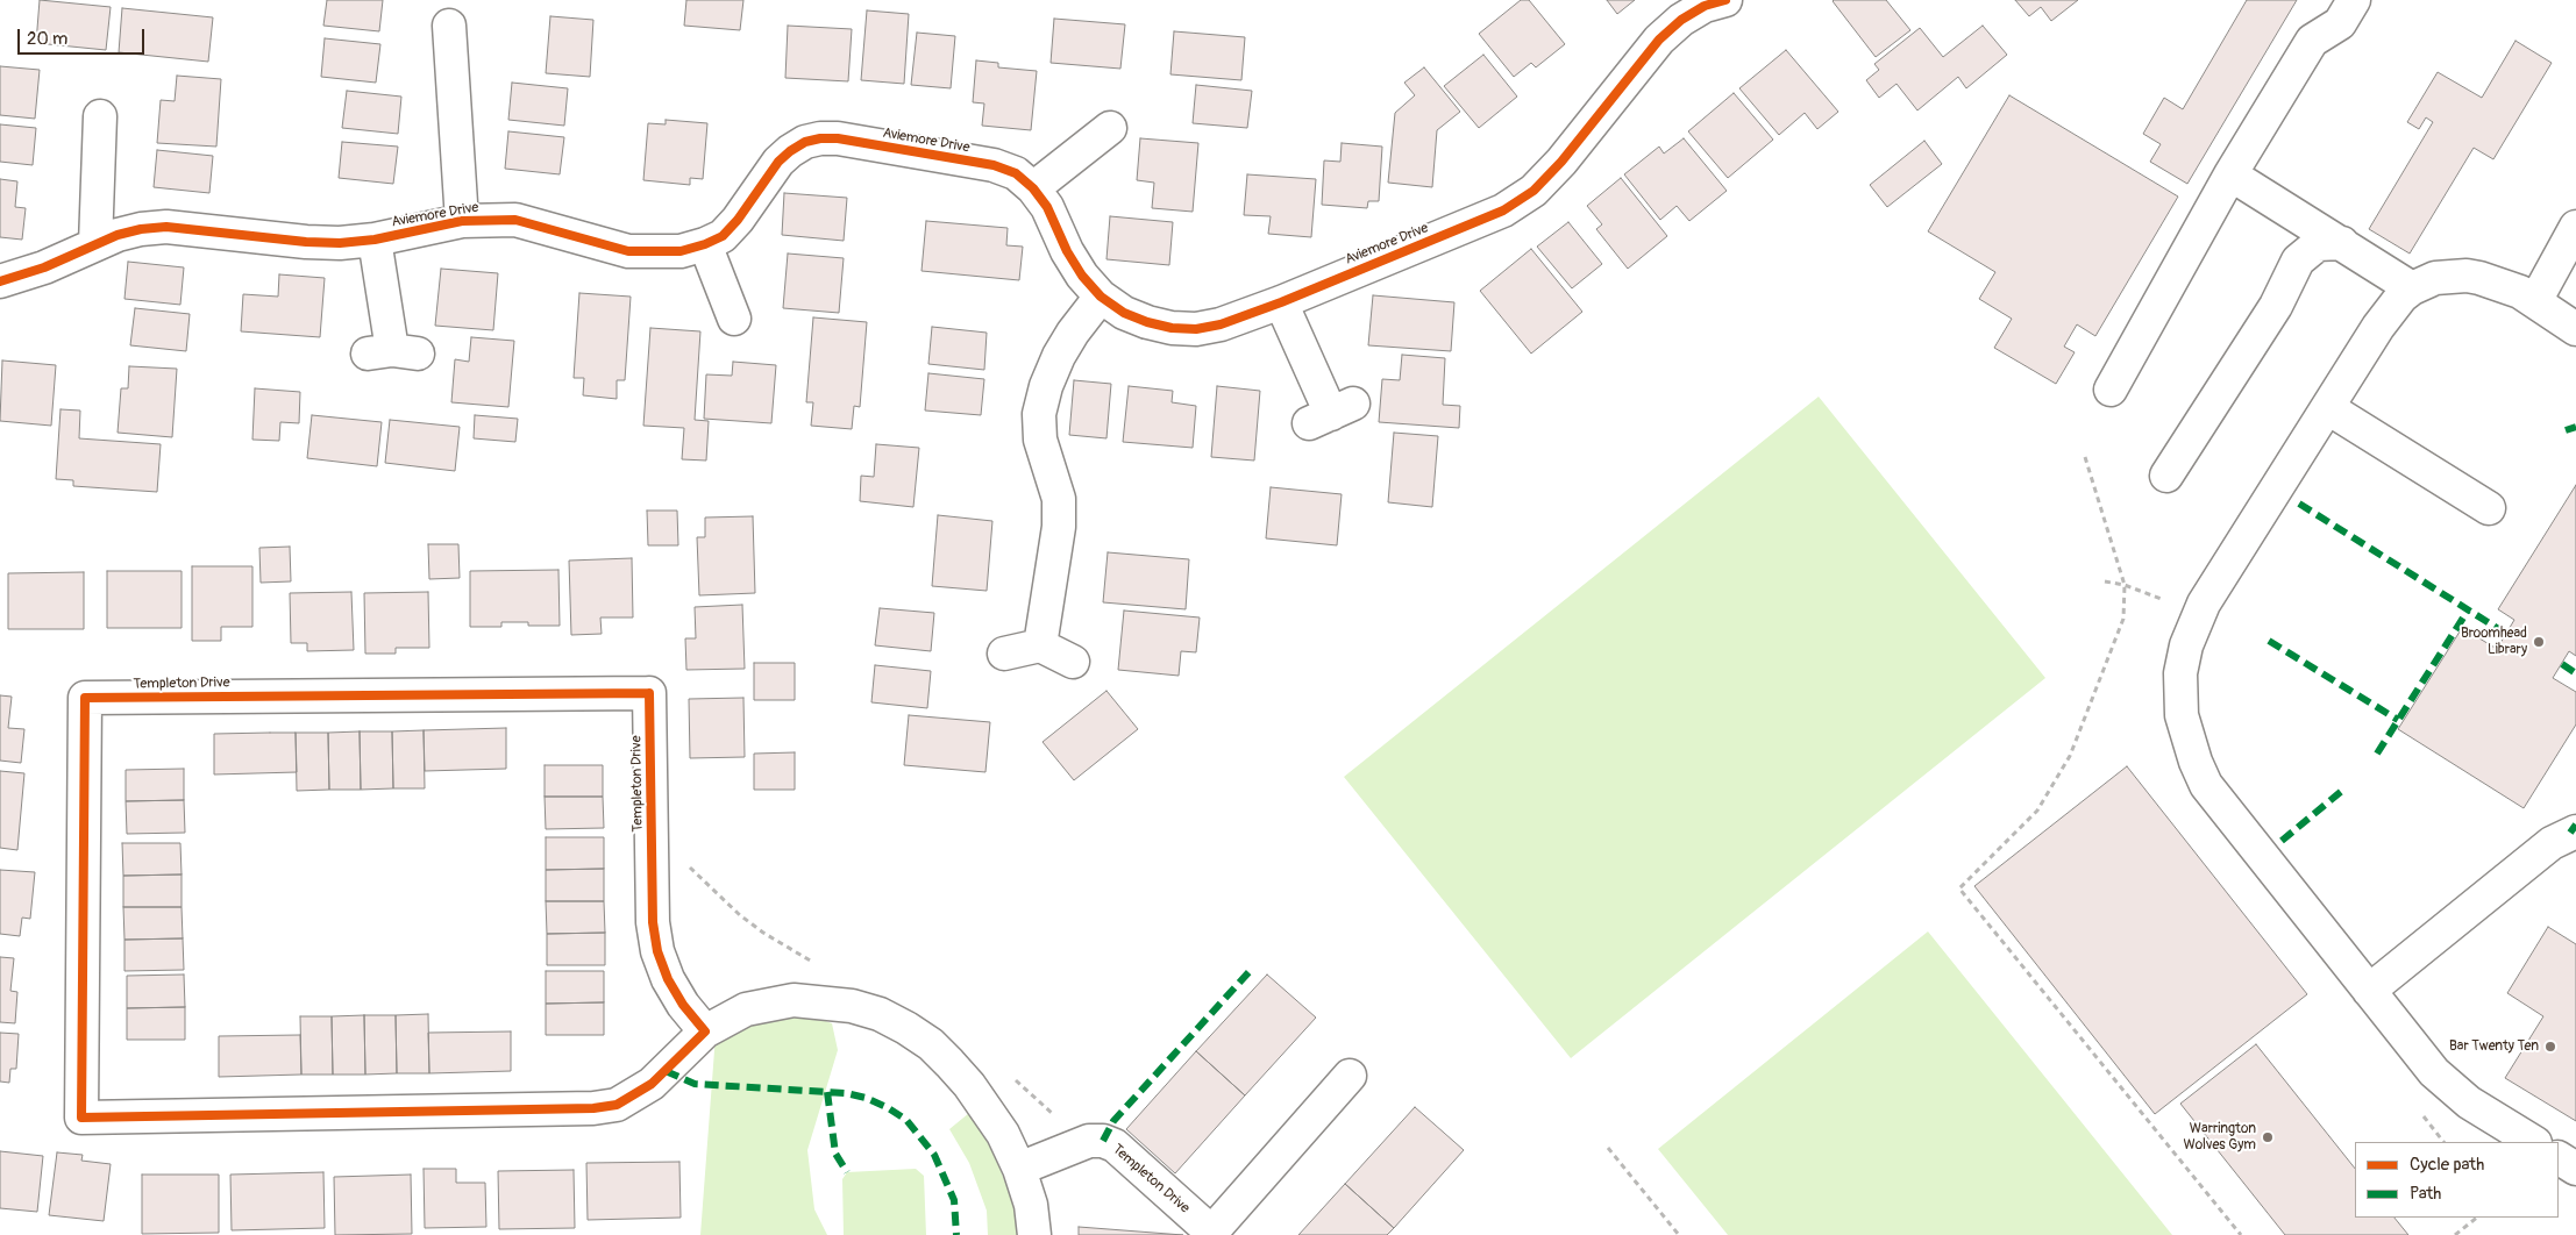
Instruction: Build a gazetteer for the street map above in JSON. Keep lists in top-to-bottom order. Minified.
{"streets":{"street":["Aviemore Drive","Templeton Drive"]},"places":["Broomhead Library","Bar Twenty Ten","Warrington Wolves Gym"],"legend":["Cycle path","Path"],"scale_bar":"20 m"}
